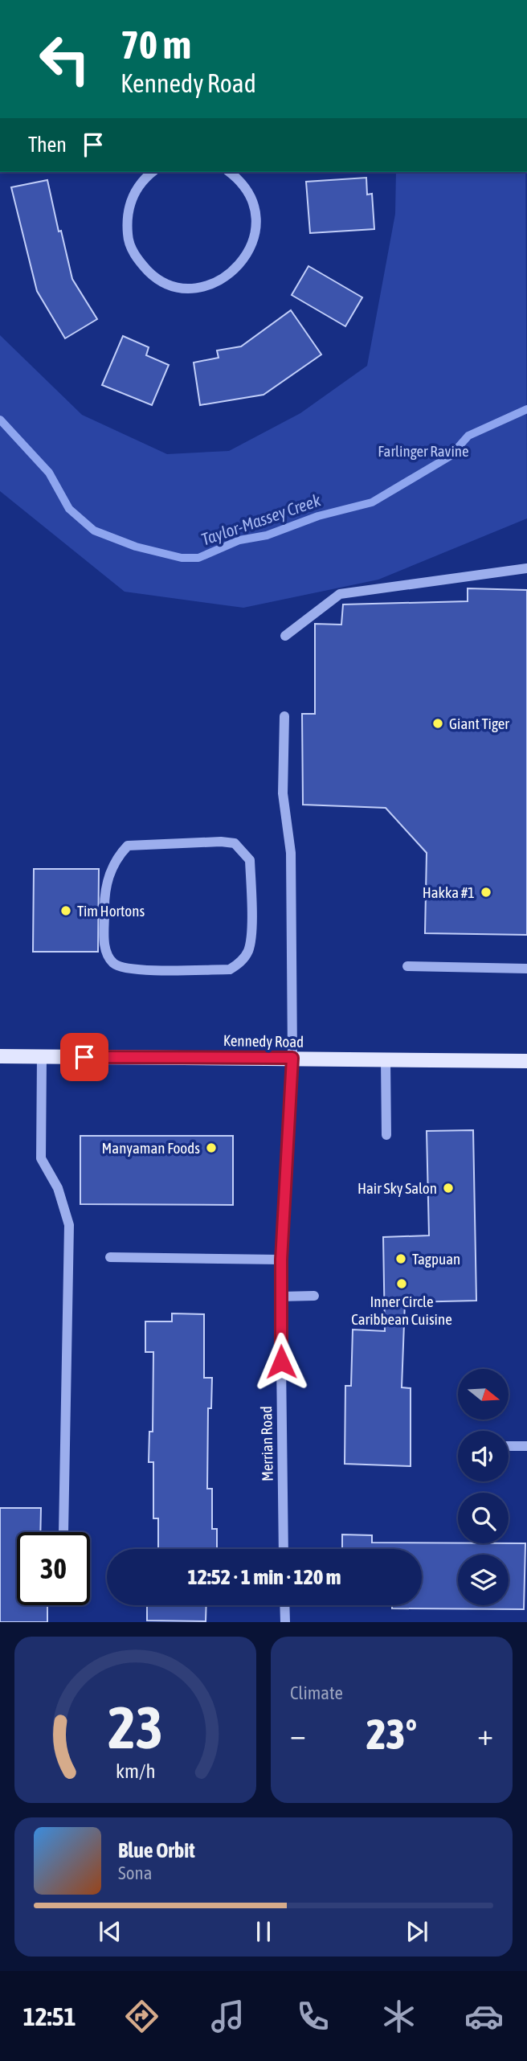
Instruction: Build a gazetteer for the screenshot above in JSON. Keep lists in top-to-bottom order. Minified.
{"streets":{"main road":["Kennedy Road"],"street":["Merrian Road"]},"crossings":[["Kennedy Road","Merrian Road"]],"water":["Taylor-Massey Creek"],"parks":["Farlinger Ravine"],"places":["Giant Tiger","Hakka #1","Tim Hortons","Manyaman Foods","Hair Sky Salon","Tagpuan","Inner Circle Caribbean Cuisine"],"north":"right","page":{"turn":["70 m","Kennedy Road"],"then":"Then","limit":"30","trip":"12:52 · 1 min · 120 m","tile":"Climate","heat":["−","23°","+"],"song":["Blue Orbit","Sona"],"tabs":"12:51","gauge":["23","km/h"]}}
